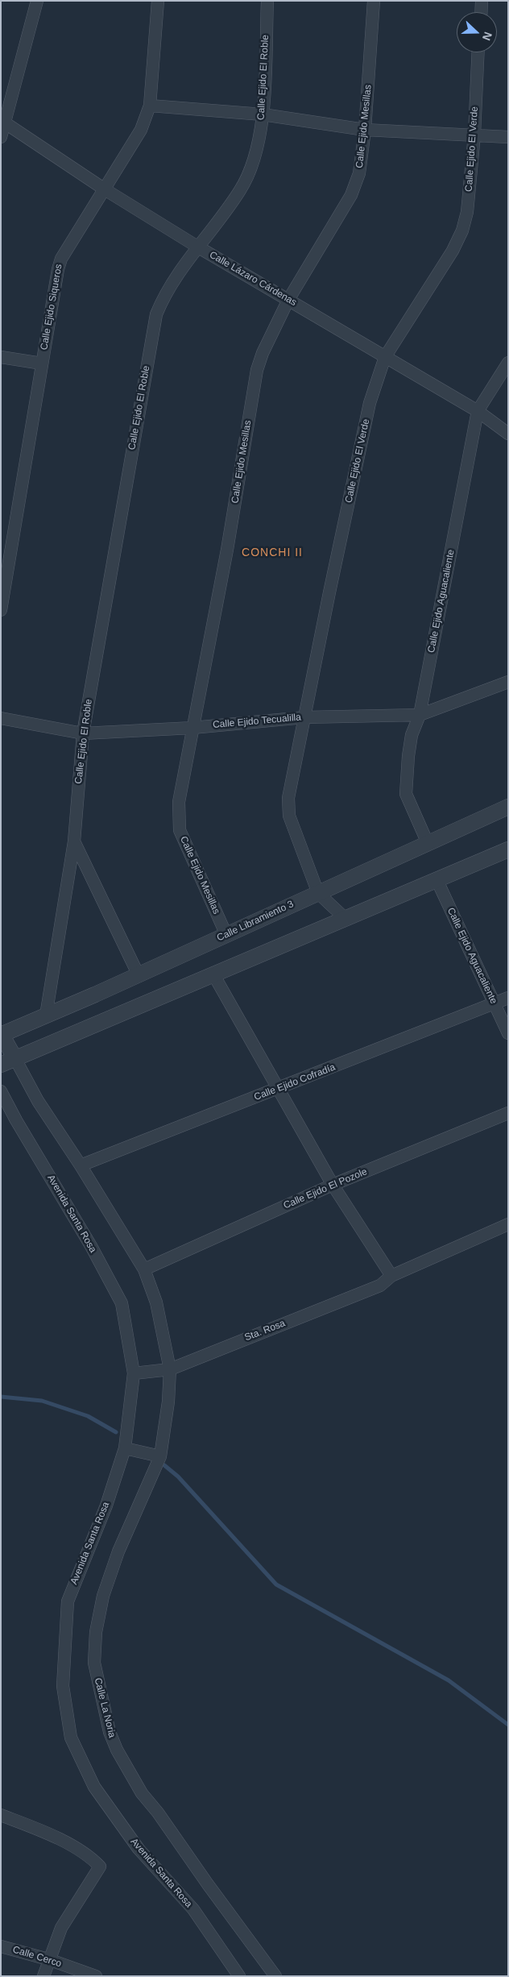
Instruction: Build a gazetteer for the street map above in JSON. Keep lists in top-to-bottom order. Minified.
{"streets":{"street":["Calle Ejido El Roble","Calle Ejido Mesillas","Calle Ejido El Verde","Calle Lázaro Cárdenas","Calle Ejido Siqueros","Calle Ejido Aguacaliente","Calle Ejido Tecualilla","Calle Libramiento 3","Calle Ejido Cofradía","Calle Ejido El Pozole","Avenida Santa Rosa","Sta. Rosa","Calle La Noria","Calle Cerco"]},"crossings":[["Calle Ejido El Roble","Calle Lázaro Cárdenas"],["Calle Ejido El Roble","Calle Ejido Tecualilla"],["Calle Ejido El Roble","Calle Libramiento 3"],["Calle Ejido Mesillas","Calle Lázaro Cárdenas"],["Calle Ejido Mesillas","Calle Ejido Tecualilla"],["Calle Ejido Mesillas","Calle Libramiento 3"],["Calle Ejido El Verde","Calle Lázaro Cárdenas"],["Calle Ejido El Verde","Calle Ejido Tecualilla"],["Calle Ejido El Verde","Calle Libramiento 3"],["Calle Lázaro Cárdenas","Calle Ejido Siqueros"],["Calle Lázaro Cárdenas","Calle Ejido Aguacaliente"],["Calle Ejido Aguacaliente","Calle Ejido Tecualilla"],["Calle Ejido Aguacaliente","Calle Libramiento 3"],["Calle Ejido Aguacaliente","Calle Ejido Cofradía"],["Avenida Santa Rosa","Sta. Rosa"]],"districts":["CONCHI II"],"north":"right"}
